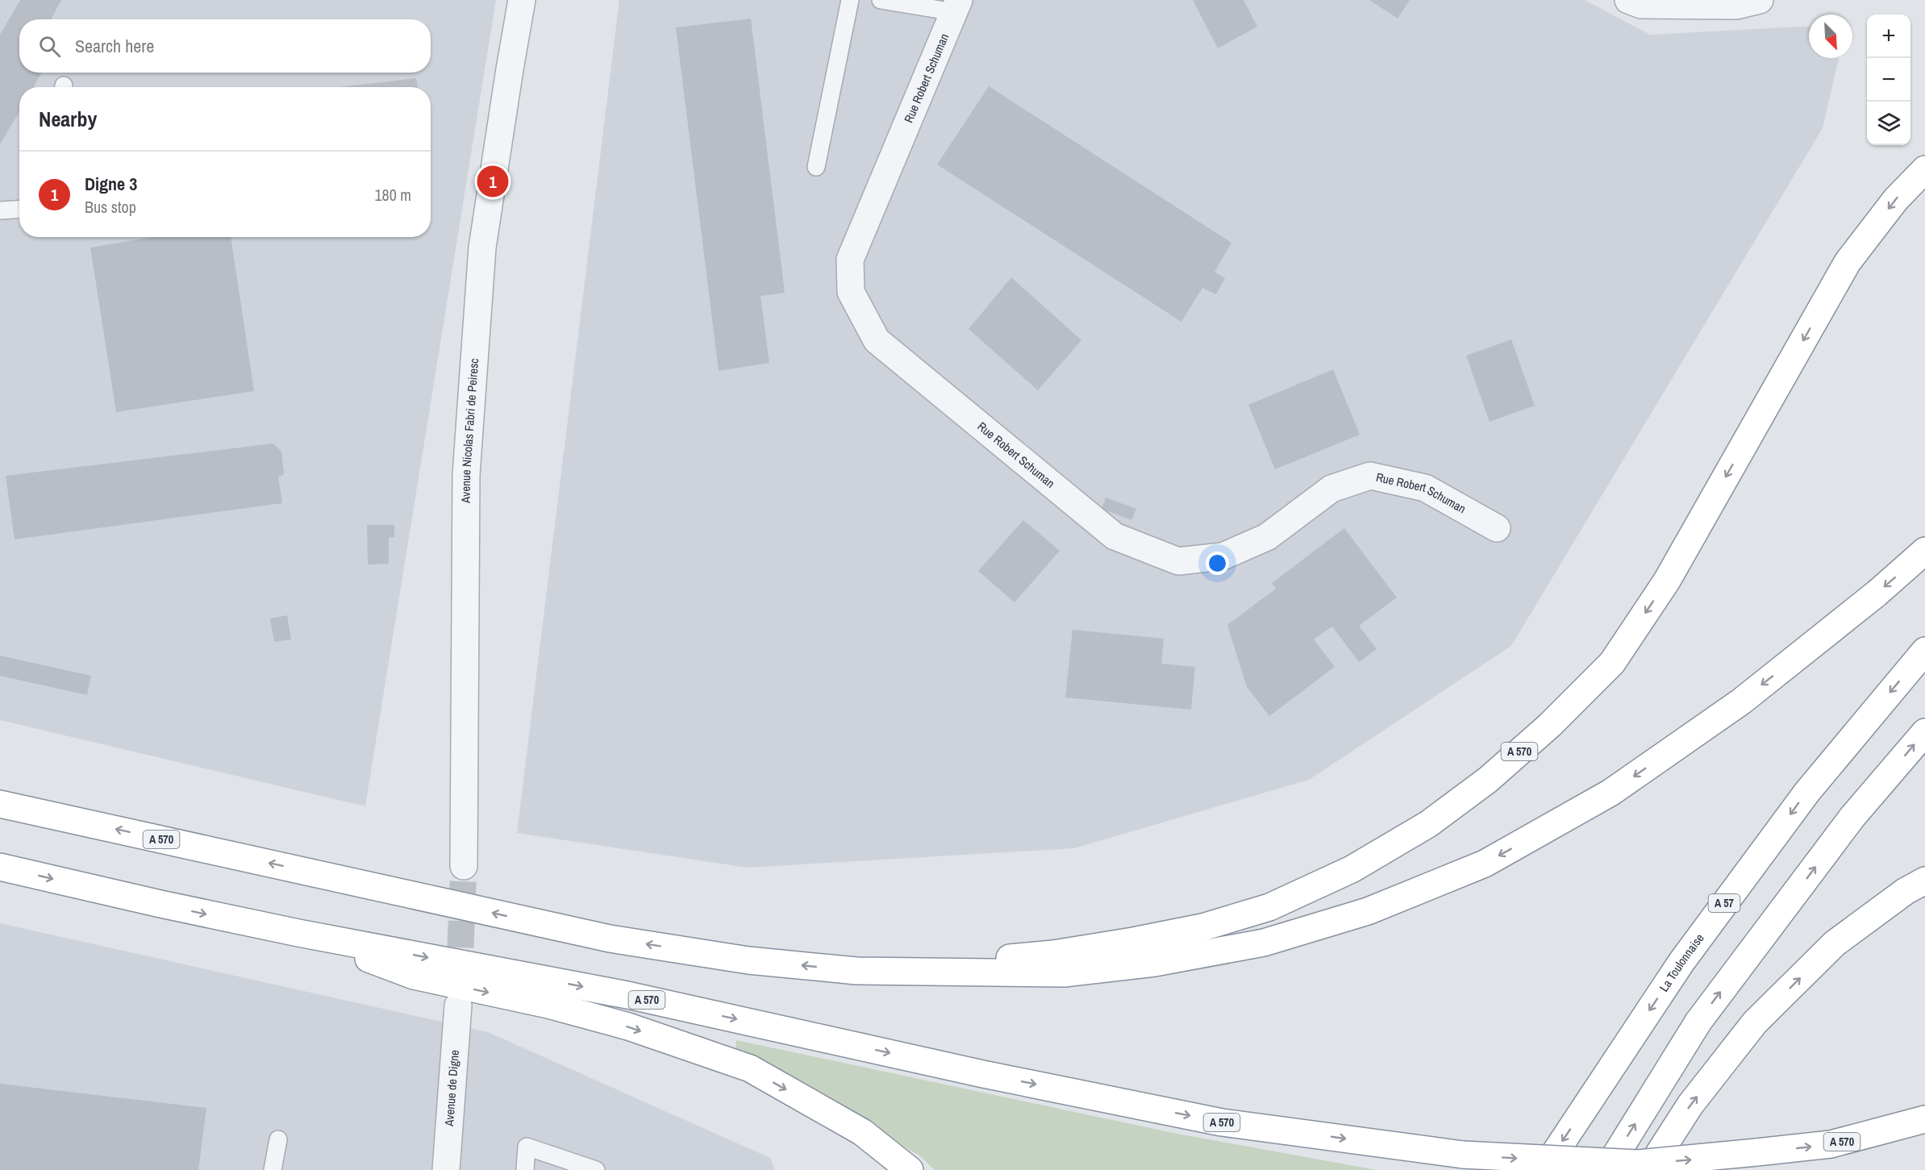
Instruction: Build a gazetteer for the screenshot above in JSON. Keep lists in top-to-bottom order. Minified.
{"streets":{"highway":["A 570","A 57","La Toulonnaise"],"street":["Rue Robert Schuman","Avenue Nicolas Fabri de Peiresc","Avenue de Digne"]},"north":"bottom right","page":{"map_buttons":["+","−"],"search":"Search here","heading":"Nearby","list":[{"mark":"1","name":"Digne 3","note":"Bus stop","value":"180 m"}],"pins":"1"}}
